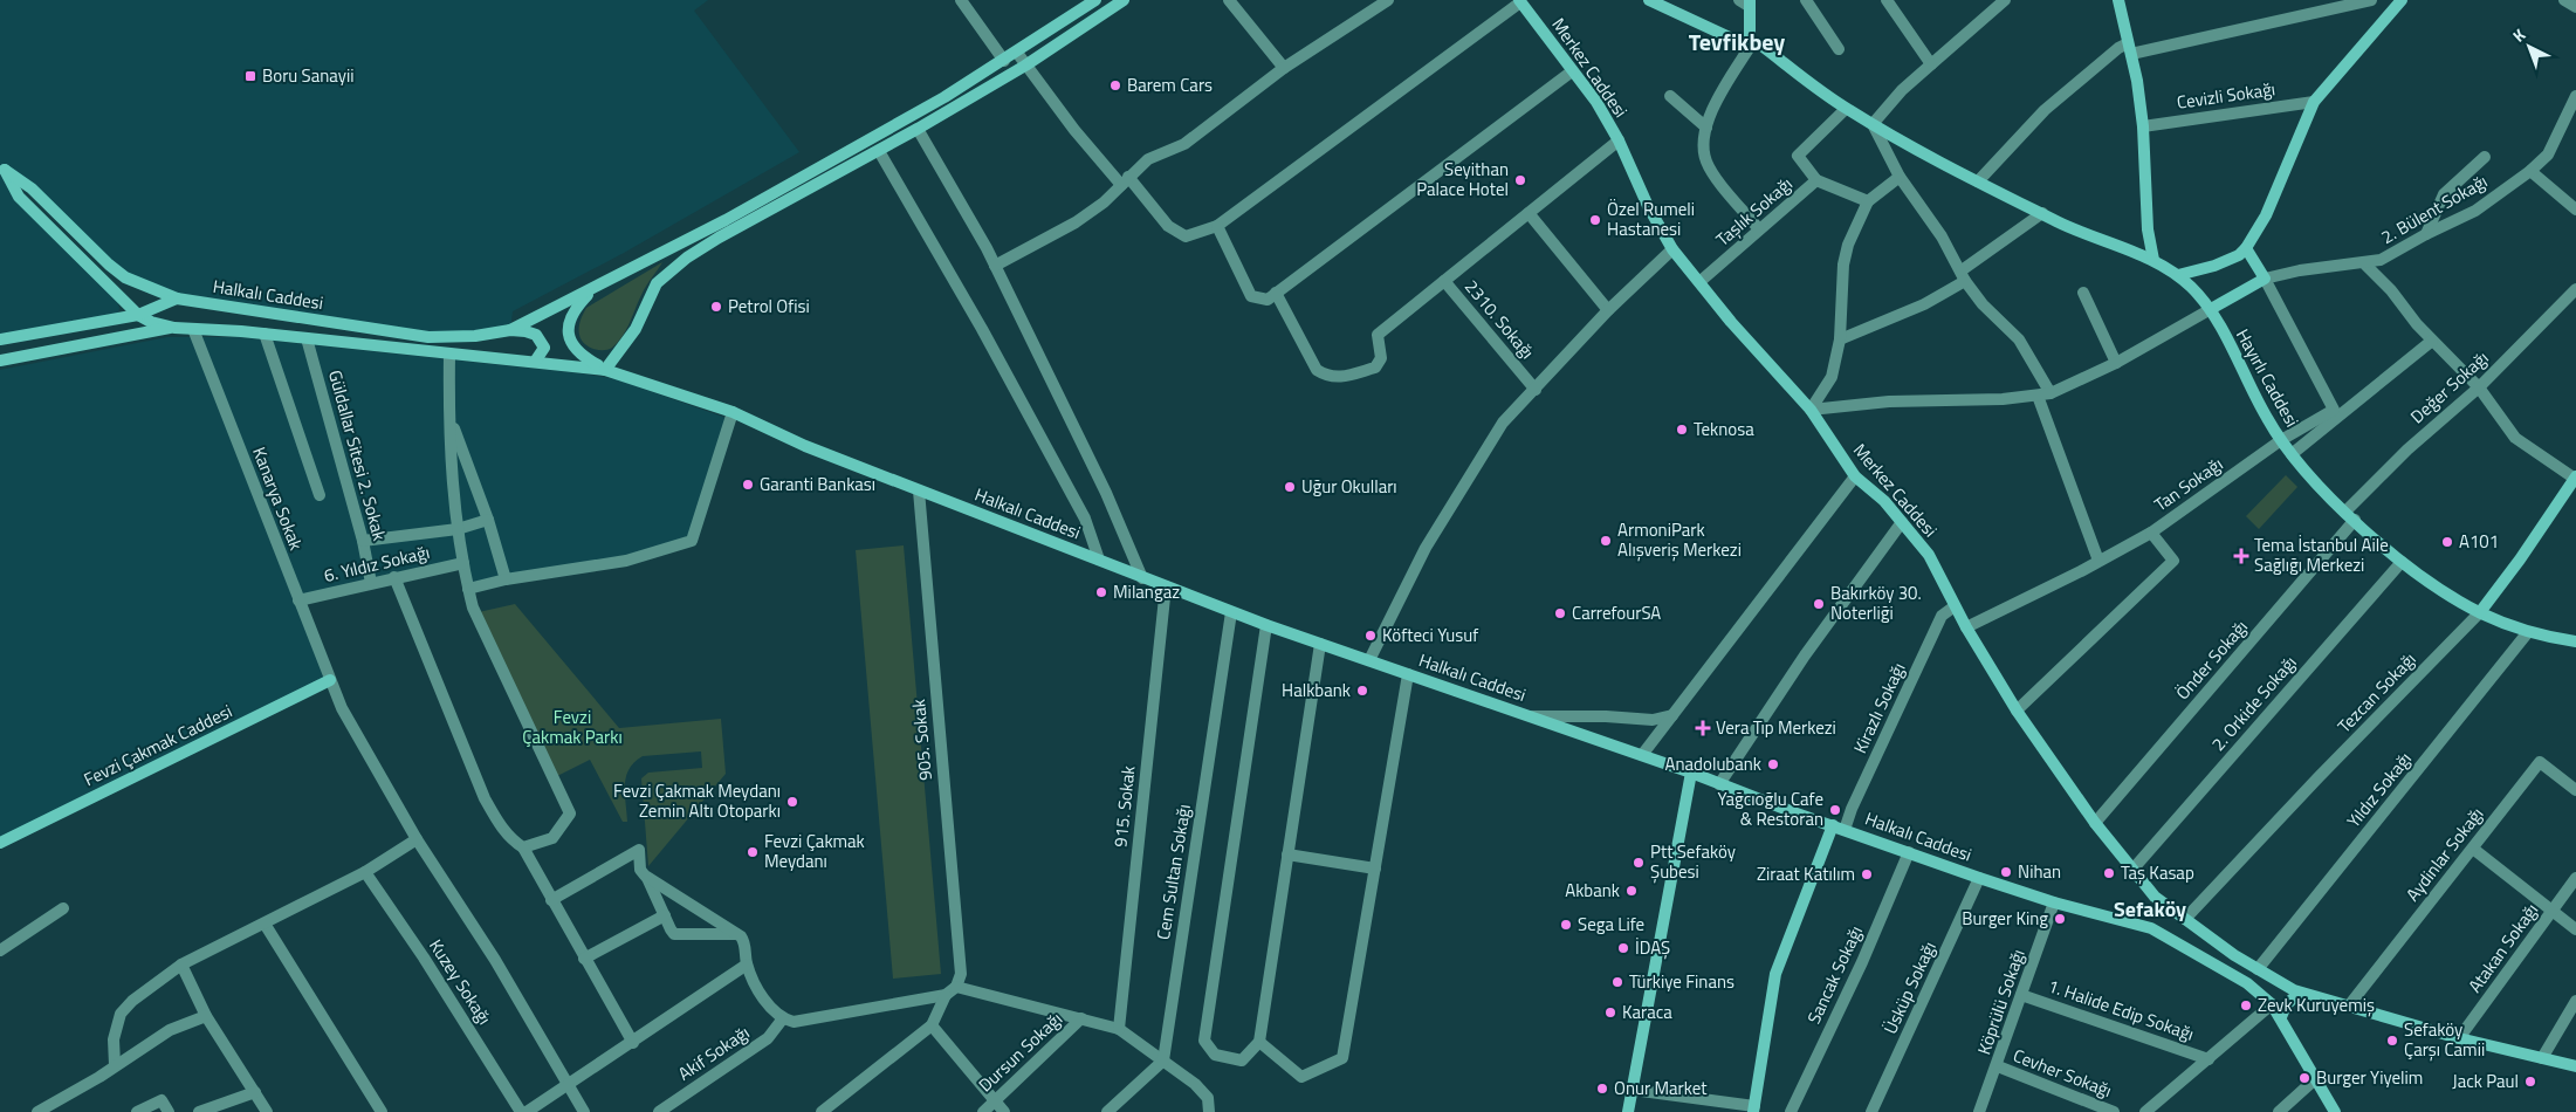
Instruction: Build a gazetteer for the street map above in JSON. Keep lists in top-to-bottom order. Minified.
{"streets":{"main road":["Merkez Caddesi","Halkalı Caddesi","Hayırlı Caddesi","Tezcan Sokağı","Fevzi Çakmak Caddesi"],"street":["Cevizli Sokağı","2. Bülent Sokağı","Taşlık Sokağı","2310. Sokağı","Değer Sokağı","Güldallar Sitesi 2. Sokak","Tan Sokağı","Kanarya Sokak","6. Yıldız Sokağı","Önder Sokağı","2. Orkide Sokağı","Kirazlı Sokağı","905. Sokak","Yıldız Sokağı","915. Sokak","Aydinlar Sokağı","Cem Sultan Sokağı","Atakan Sokağı","Sancak Sokağı","Kuzey Sokağı","Üsküp Sokağı","Köprülü Sokağı","1. Halide Edip Sokağı","Dursun Sokağı","Akif Sokağı","Cevher Sokağı"]},"crossings":[["Merkez Caddesi","Taşlık Sokağı"],["Merkez Caddesi","2310. Sokağı"],["Merkez Caddesi","Tan Sokağı"],["Merkez Caddesi","Önder Sokağı"],["Merkez Caddesi","Tezcan Sokağı"],["Merkez Caddesi","2. Orkide Sokağı"],["Merkez Caddesi","Kirazlı Sokağı"],["Merkez Caddesi","Yıldız Sokağı"],["Merkez Caddesi","Aydinlar Sokağı"],["Merkez Caddesi","Atakan Sokağı"],["2. Bülent Sokağı","Tan Sokağı"],["Halkalı Caddesi","Güldallar Sitesi 2. Sokak"],["Halkalı Caddesi","Kanarya Sokak"],["Halkalı Caddesi","Kirazlı Sokağı"],["Halkalı Caddesi","905. Sokak"],["Halkalı Caddesi","915. Sokak"],["Halkalı Caddesi","Cem Sultan Sokağı"],["Halkalı Caddesi","Sancak Sokağı"],["Halkalı Caddesi","Üsküp Sokağı"],["Halkalı Caddesi","Köprülü Sokağı"],["Hayırlı Caddesi","Değer Sokağı"],["Hayırlı Caddesi","Tan Sokağı"],["Hayırlı Caddesi","Önder Sokağı"],["Hayırlı Caddesi","Tezcan Sokağı"],["Hayırlı Caddesi","2. Orkide Sokağı"],["Hayırlı Caddesi","Yıldız Sokağı"],["Değer Sokağı","Önder Sokağı"],["Güldallar Sitesi 2. Sokak","6. Yıldız Sokağı"],["Kanarya Sokak","6. Yıldız Sokağı"],["Kanarya Sokak","Fevzi Çakmak Caddesi"],["Köprülü Sokağı","1. Halide Edip Sokağı"],["Köprülü Sokağı","Cevher Sokağı"]],"districts":["Tevfikbey","Sefaköy"],"parks":["Fevzi Çakmak Parkı"],"places":{"transit":["Boru Sanayii"],"other":["Barem Cars","Seyithan Palace Hotel","Özel Rumeli Hastanesi","Petrol Ofisi","Teknosa","Garanti Bankası","Uğur Okulları","ArmoniPark Alışveriş Merkezi","A101","Milangaz","Bakırköy 30. Noterliği","CarrefourSA","Köfteci Yusuf","Halkbank","Anadolubank","Fevzi Çakmak Meydanı Zemin Altı Otoparkı","Yağcıoğlu Cafe & Restoran","Fevzi Çakmak Meydanı","Ptt Sefaköy Şubesi","Nihan","Taş Kasap","Ziraat Katılım","Akbank","Burger King","Sega Life","İDAŞ","Türkiye Finans","Zevk Kuruyemiş","Karaca","Sefaköy Çarşı Camii","Burger Yiyelim","Jack Paul","Onur Market"],"health":["Tema İstanbul Aile Sağlığı Merkezi","Vera Tıp Merkezi"]},"north":"top left"}
